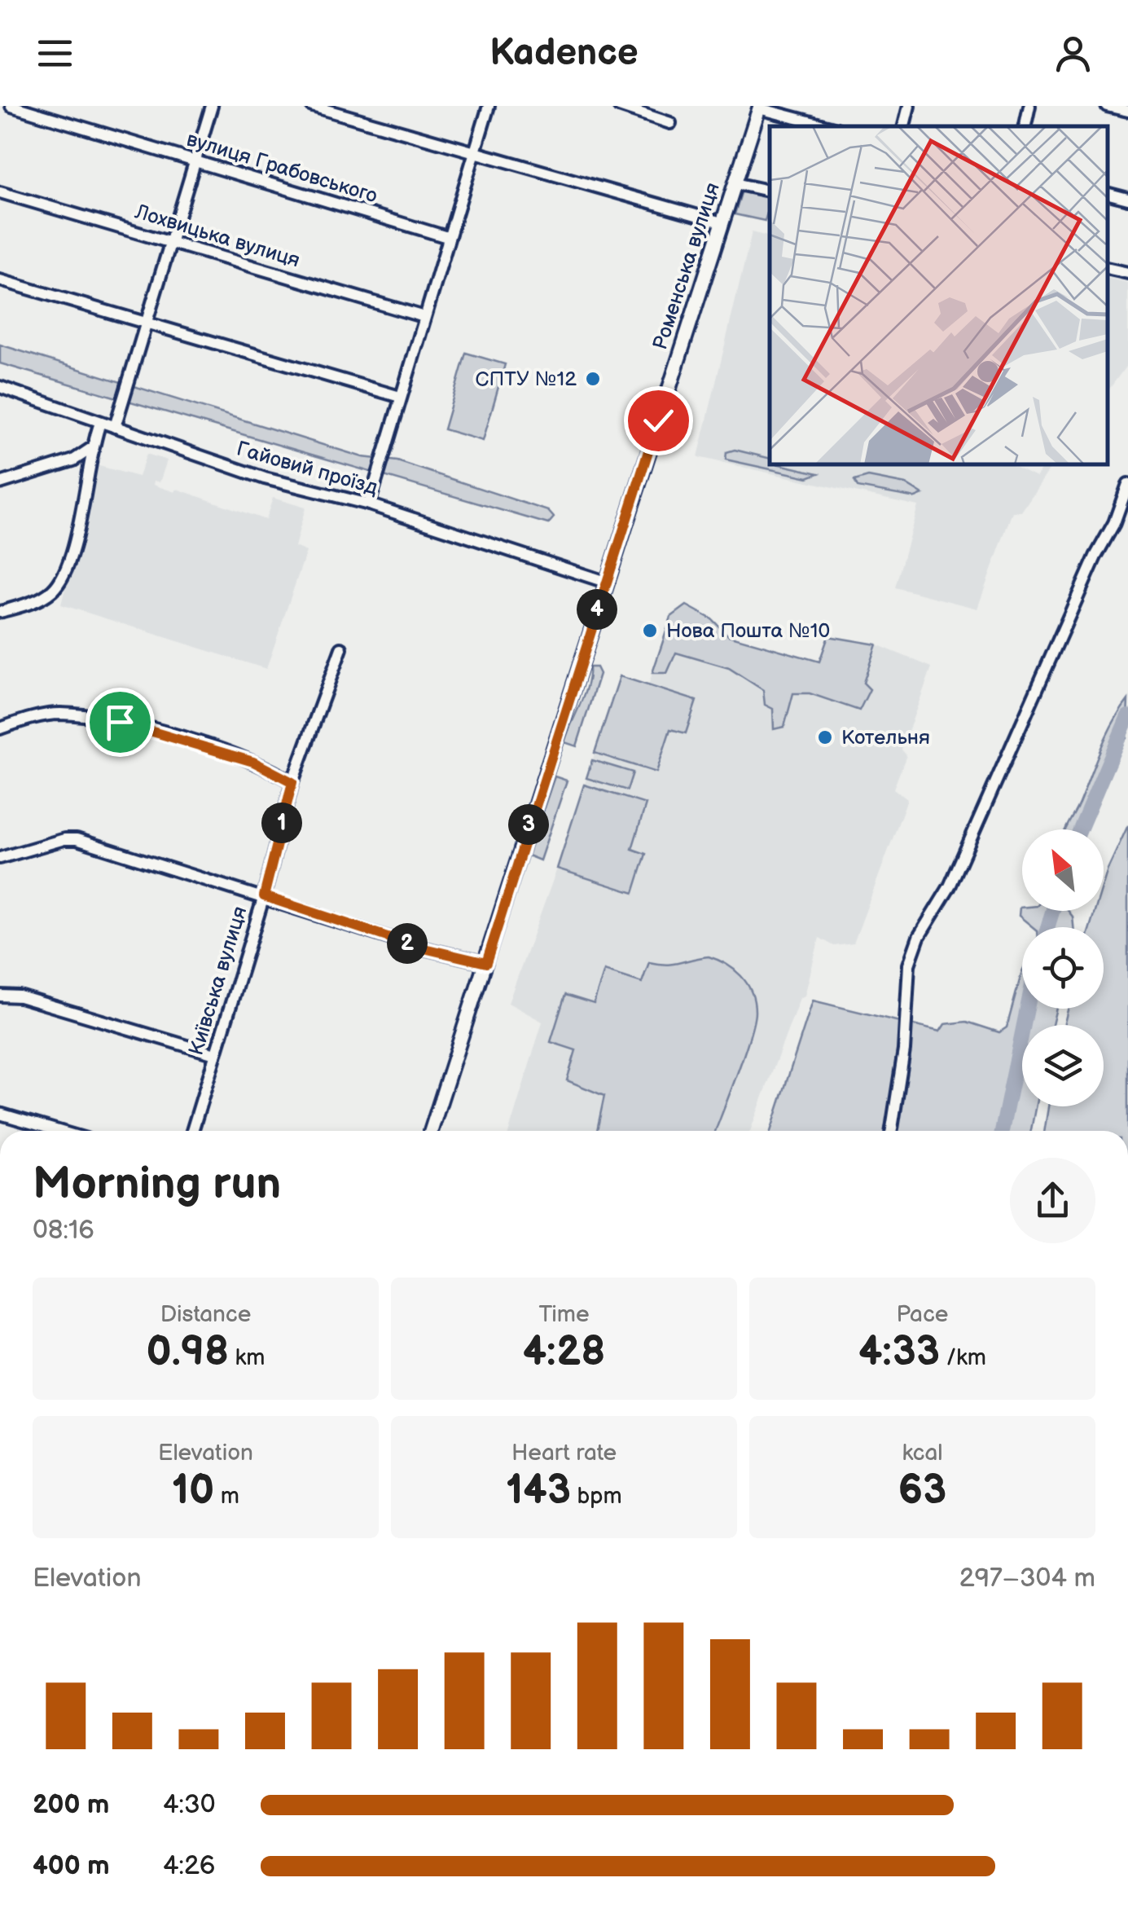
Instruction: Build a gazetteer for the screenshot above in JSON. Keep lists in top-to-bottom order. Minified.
{"streets":{"main road":["Роменська вулиця"],"street":["вулиця Грабовського","Лохвицька вулиця","Гайовий проїзд","Київська вулиця"]},"crossings":[["Роменська вулиця","Гайовий проїзд"]],"places":["СПТУ №12","Нова Пошта №10","Котельня"],"north":"top left","page":{"header":"Kadence","pins":["4","1","3","2"],"heading":["Morning run","08:16"],"stats":[["Distance","0.98 km"],["Time","4:28"],["Pace","4:33 /km"],["Elevation","10 m"],["Heart rate","143 bpm"],["kcal","63"]],"chart":["Elevation","297–304 m"],"list":[{"name":"200 m","note":"4:30"},{"name":"400 m","note":"4:26"}]}}
